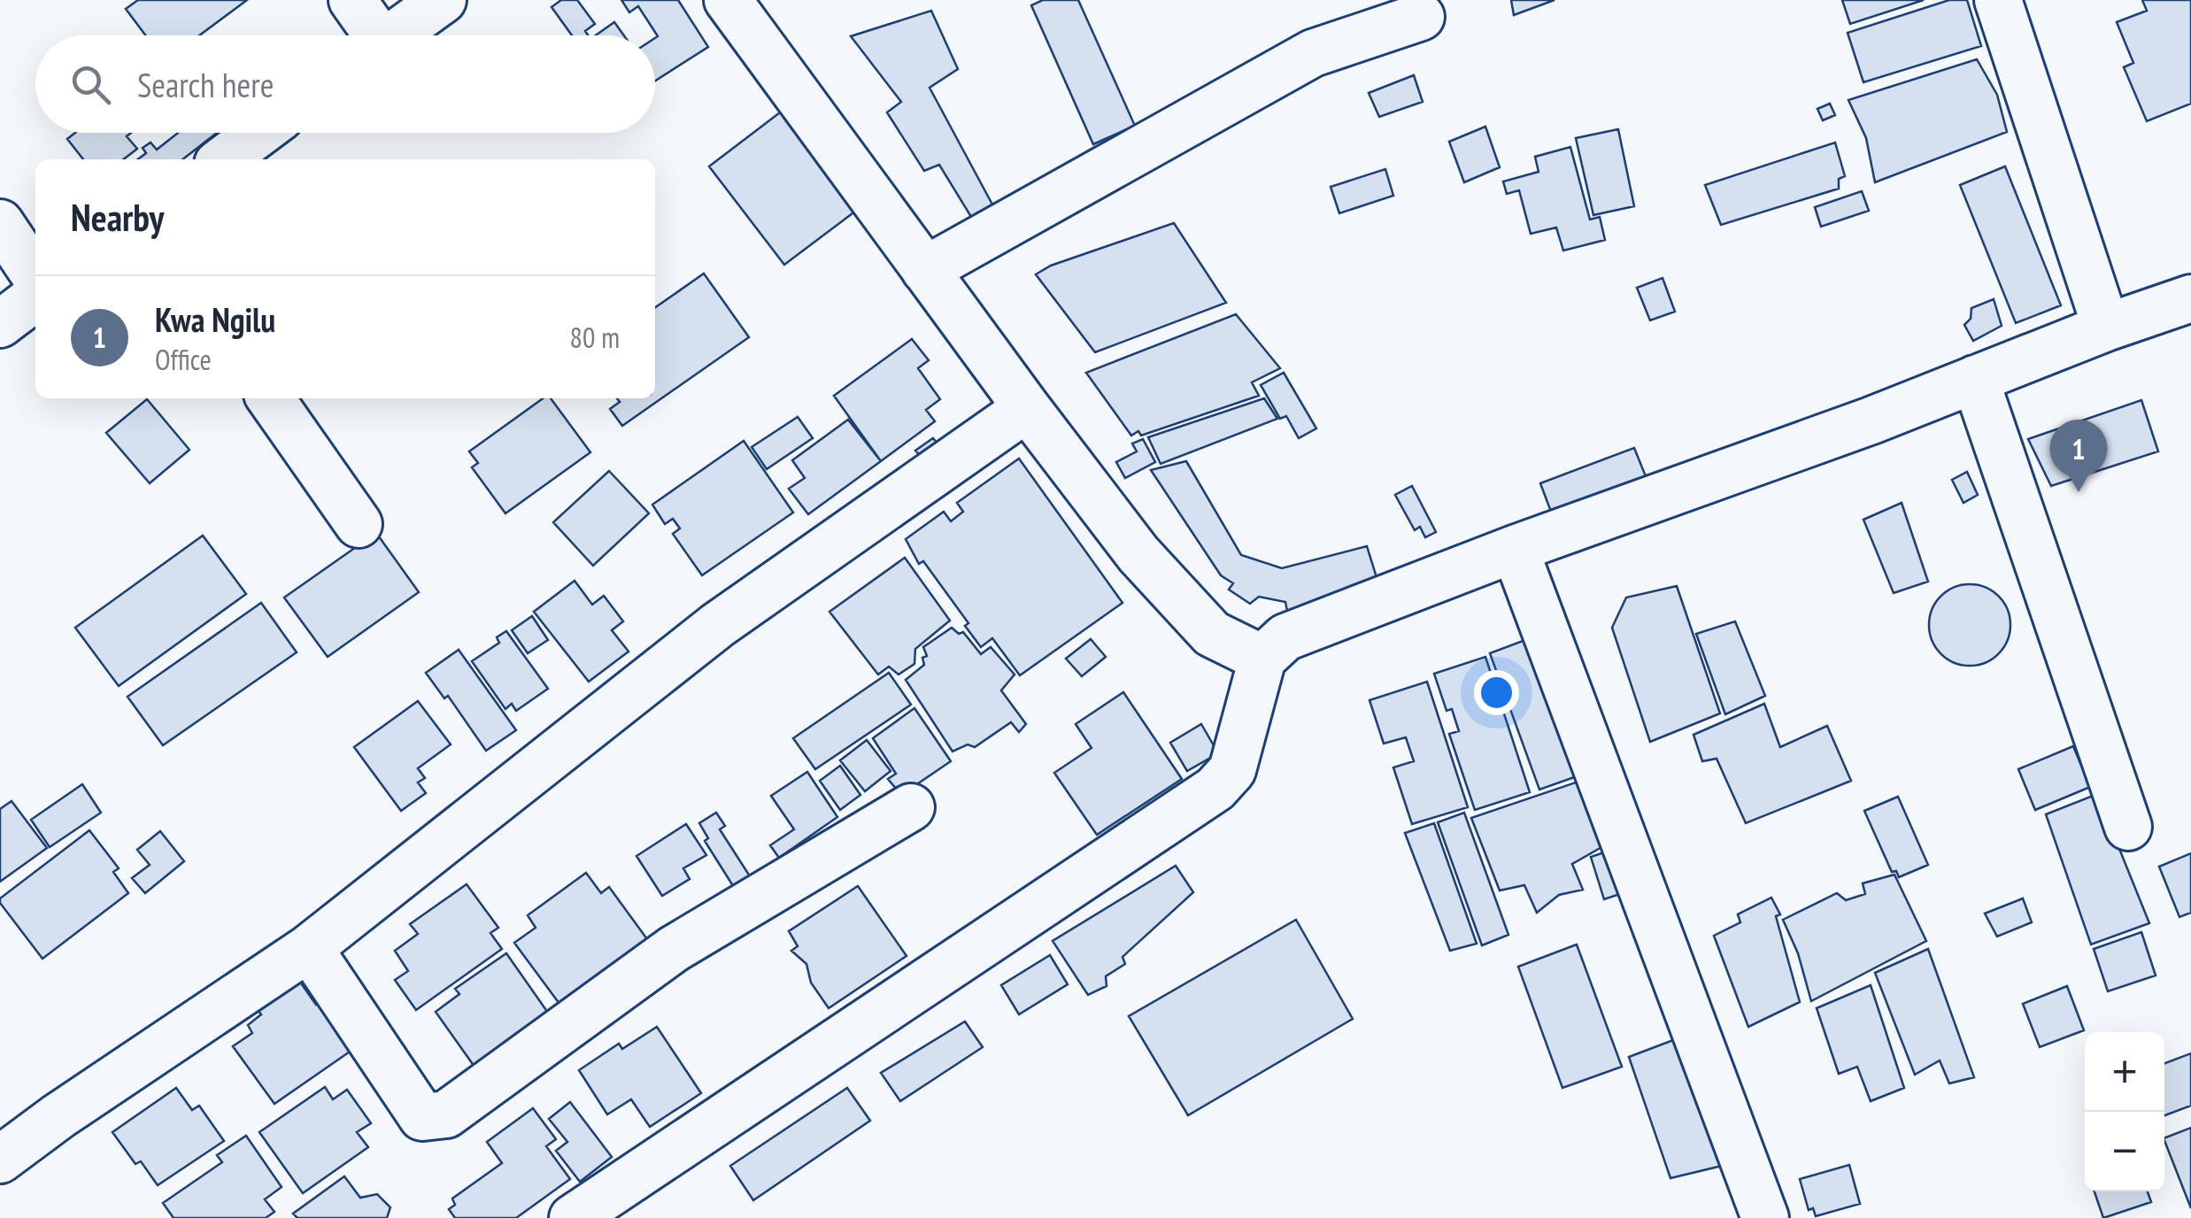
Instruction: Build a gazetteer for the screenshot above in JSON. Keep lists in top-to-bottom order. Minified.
{"page":{"search":"Search here","heading":"Nearby","list":[{"mark":"1","name":"Kwa Ngilu","note":"Office","value":"80 m"}],"pins":"1","map_buttons":["+","−"]}}
